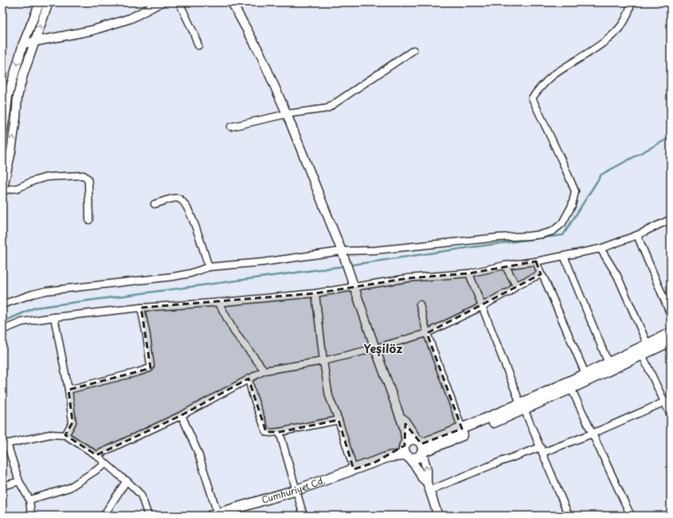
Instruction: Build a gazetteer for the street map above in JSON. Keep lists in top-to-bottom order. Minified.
{"streets":{"main road":["Cumhuriyet Cd."]},"districts":["Yeşilöz"]}
